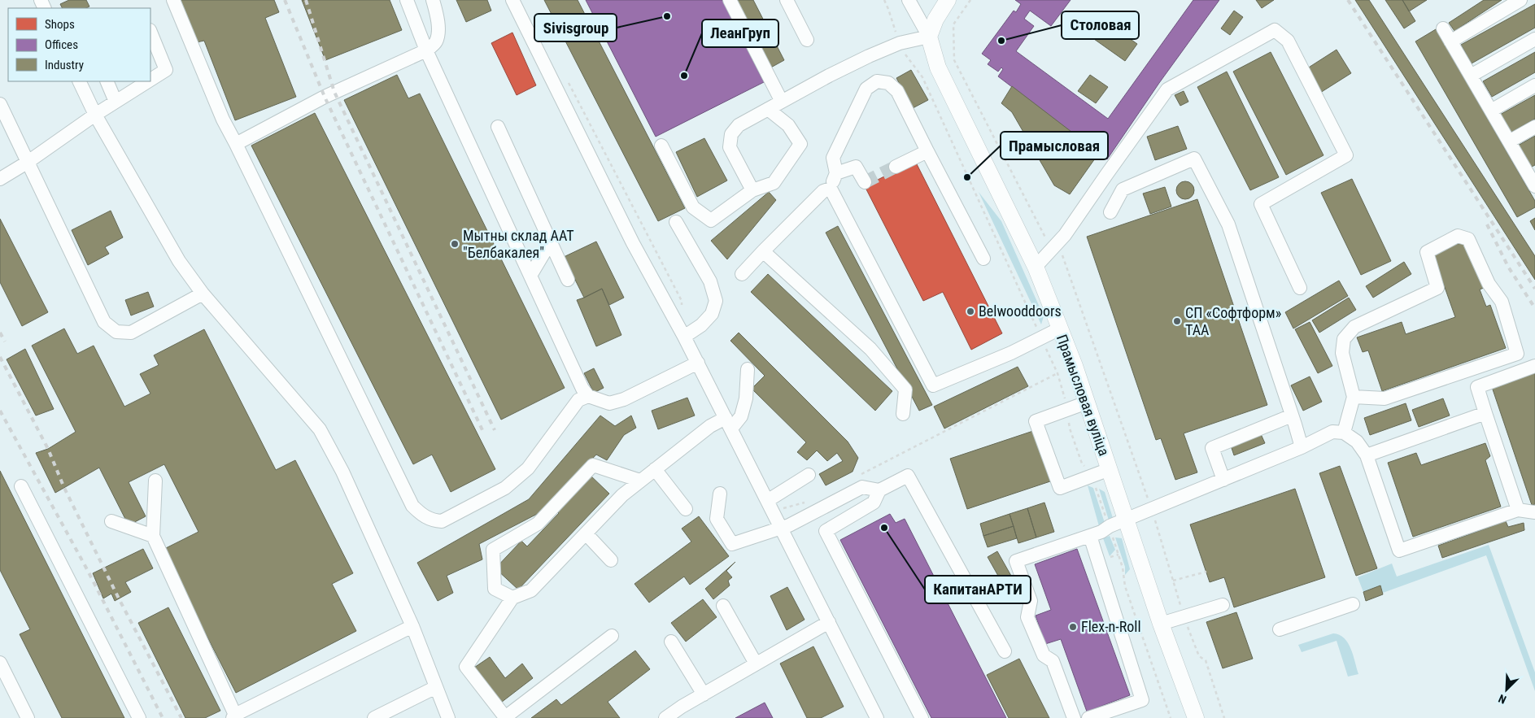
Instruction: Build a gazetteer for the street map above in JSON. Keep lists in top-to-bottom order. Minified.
{"streets":{"main road":["Прамысловая вуліца"]},"places":["Sivisgroup","Столовая","ЛеанГруп","Прамысловая","Мытны склад ААТ \"Белбакалея\"","Belwooddoors","СП «Софтформ» ТАА","КапитанАРТИ","Flex-n-Roll"],"legend":["Shops","Offices","Industry"],"north":"bottom left"}
